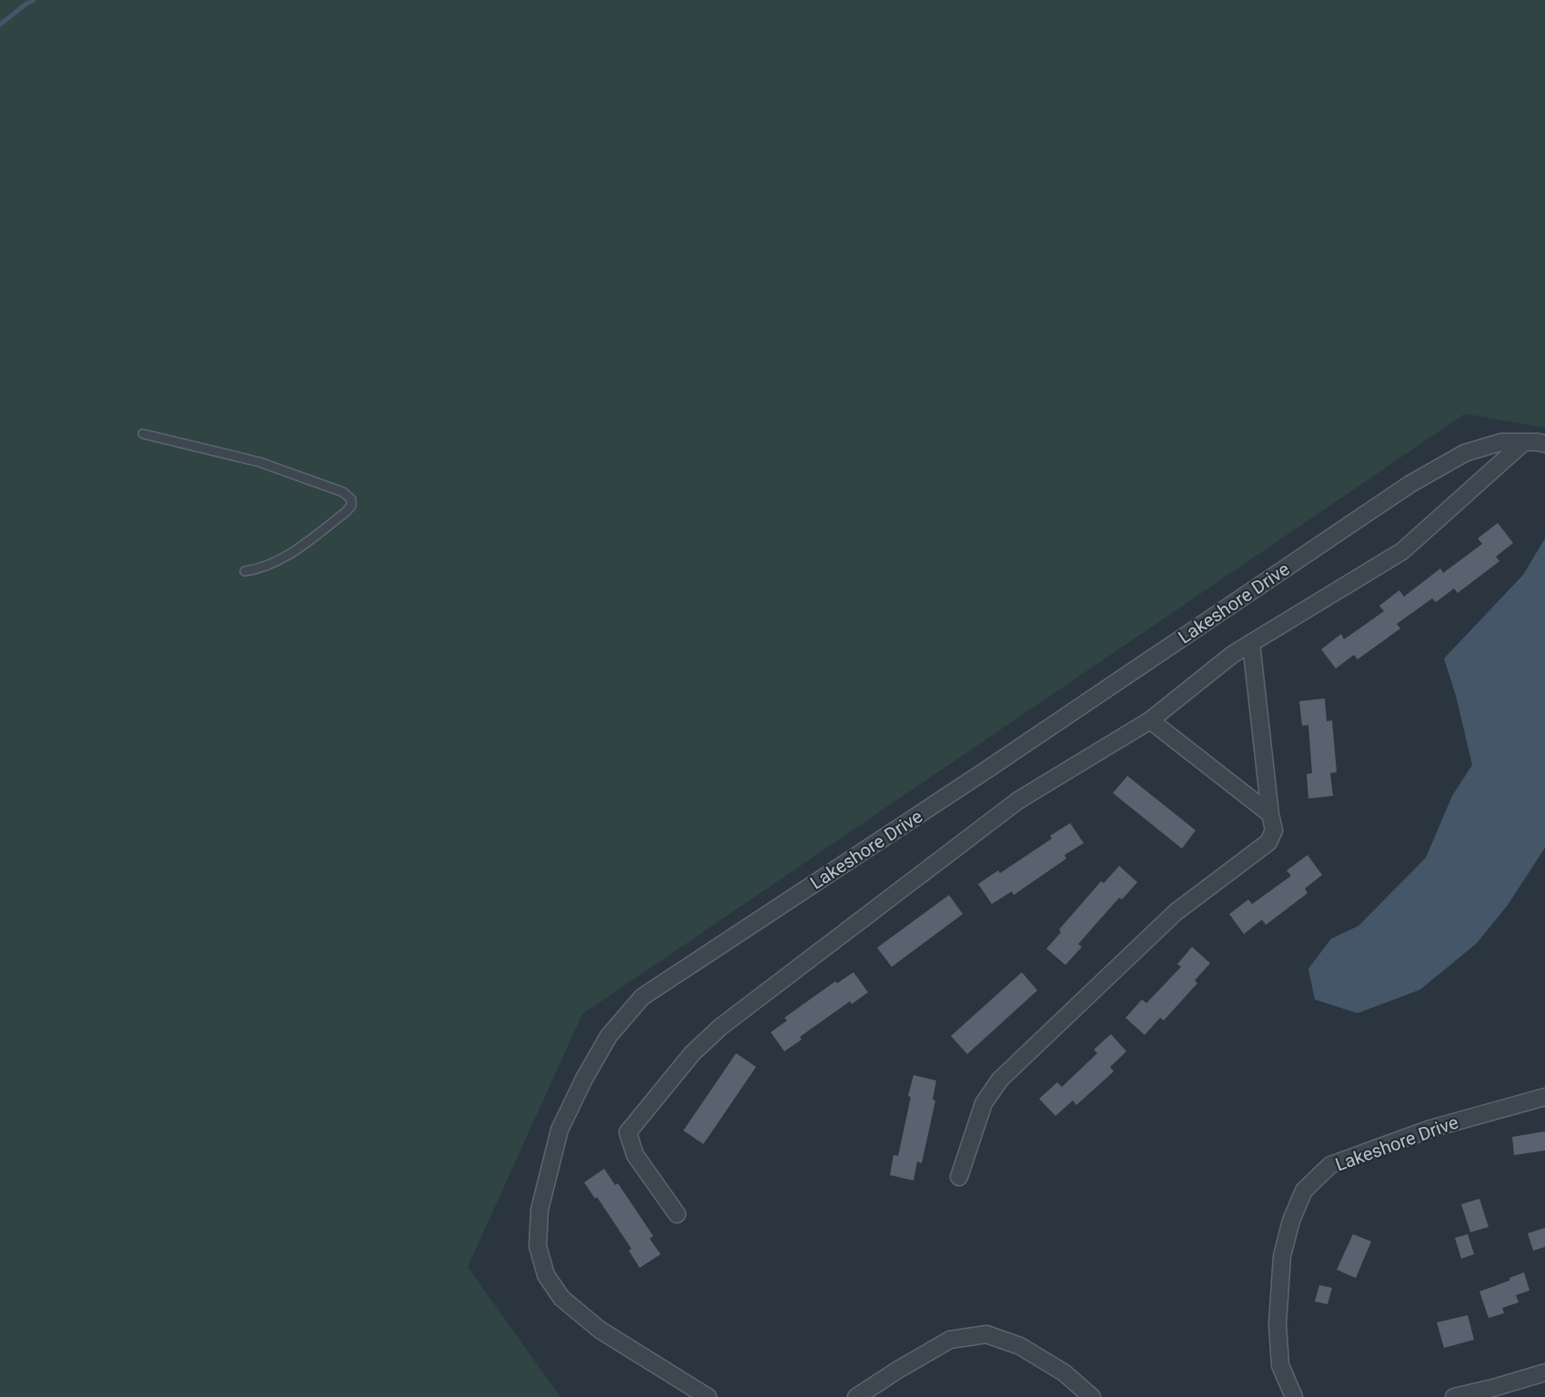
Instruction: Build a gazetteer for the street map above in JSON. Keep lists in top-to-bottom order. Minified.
{"streets":{"street":["Lakeshore Drive"]}}
